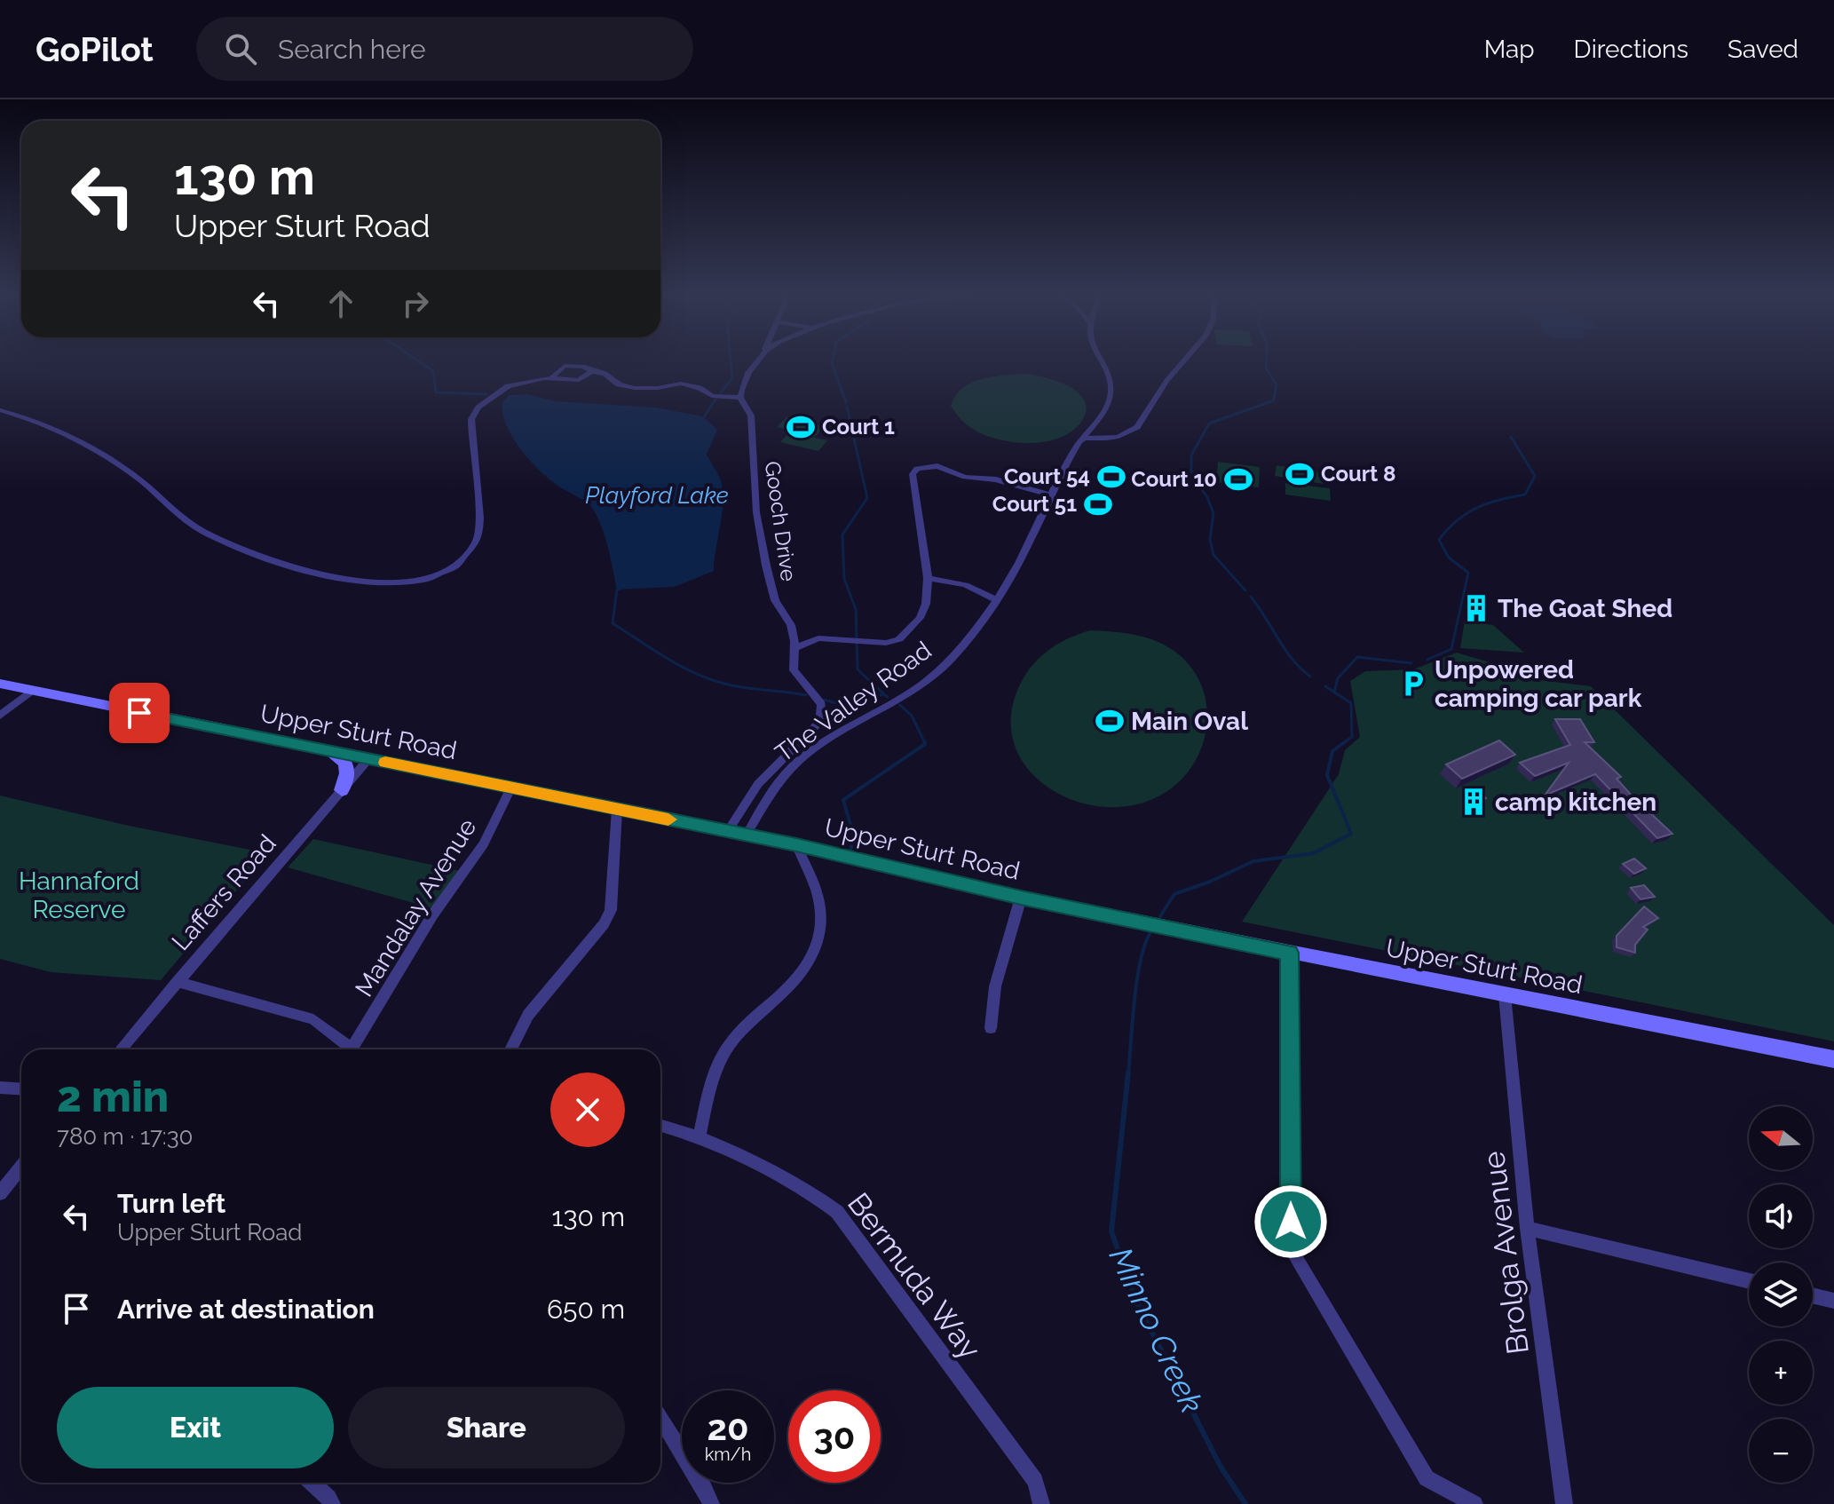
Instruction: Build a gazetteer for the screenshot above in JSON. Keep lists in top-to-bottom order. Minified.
{"streets":{"main road":["Upper Sturt Road"],"street":["Gooch Drive","The Valley Road","Laffers Road","Mandalay Avenue","Brolga Avenue","Bermuda Way"]},"crossings":[["Gooch Drive","The Valley Road"],["Gooch Drive","Upper Sturt Road"],["The Valley Road","Upper Sturt Road"],["Upper Sturt Road","Laffers Road"],["Upper Sturt Road","Mandalay Avenue"],["Upper Sturt Road","Brolga Avenue"]],"water":["Playford Lake","Minno Creek"],"parks":["Hannaford Reserve"],"places":{"sports":["Court 1","Court 8","Court 54","Court 10","Court 51","Main Oval"],"building":["The Goat Shed","camp kitchen"],"parking":["Unpowered camping car park"]},"north":"left","page":{"header":"GoPilot","search":"Search here","nav":["Map","Directions","Saved"],"turn":["130 m","Upper Sturt Road"],"heading":["2 min","780 m · 17:30"],"map_buttons":["+","−"],"list":[{"name":"Turn left","note":"Upper Sturt Road","value":"130 m"},{"name":"Arrive at destination","value":"650 m"}],"buttons":["Exit","Share"],"speed":"20 km/h","limit":"30"}}
